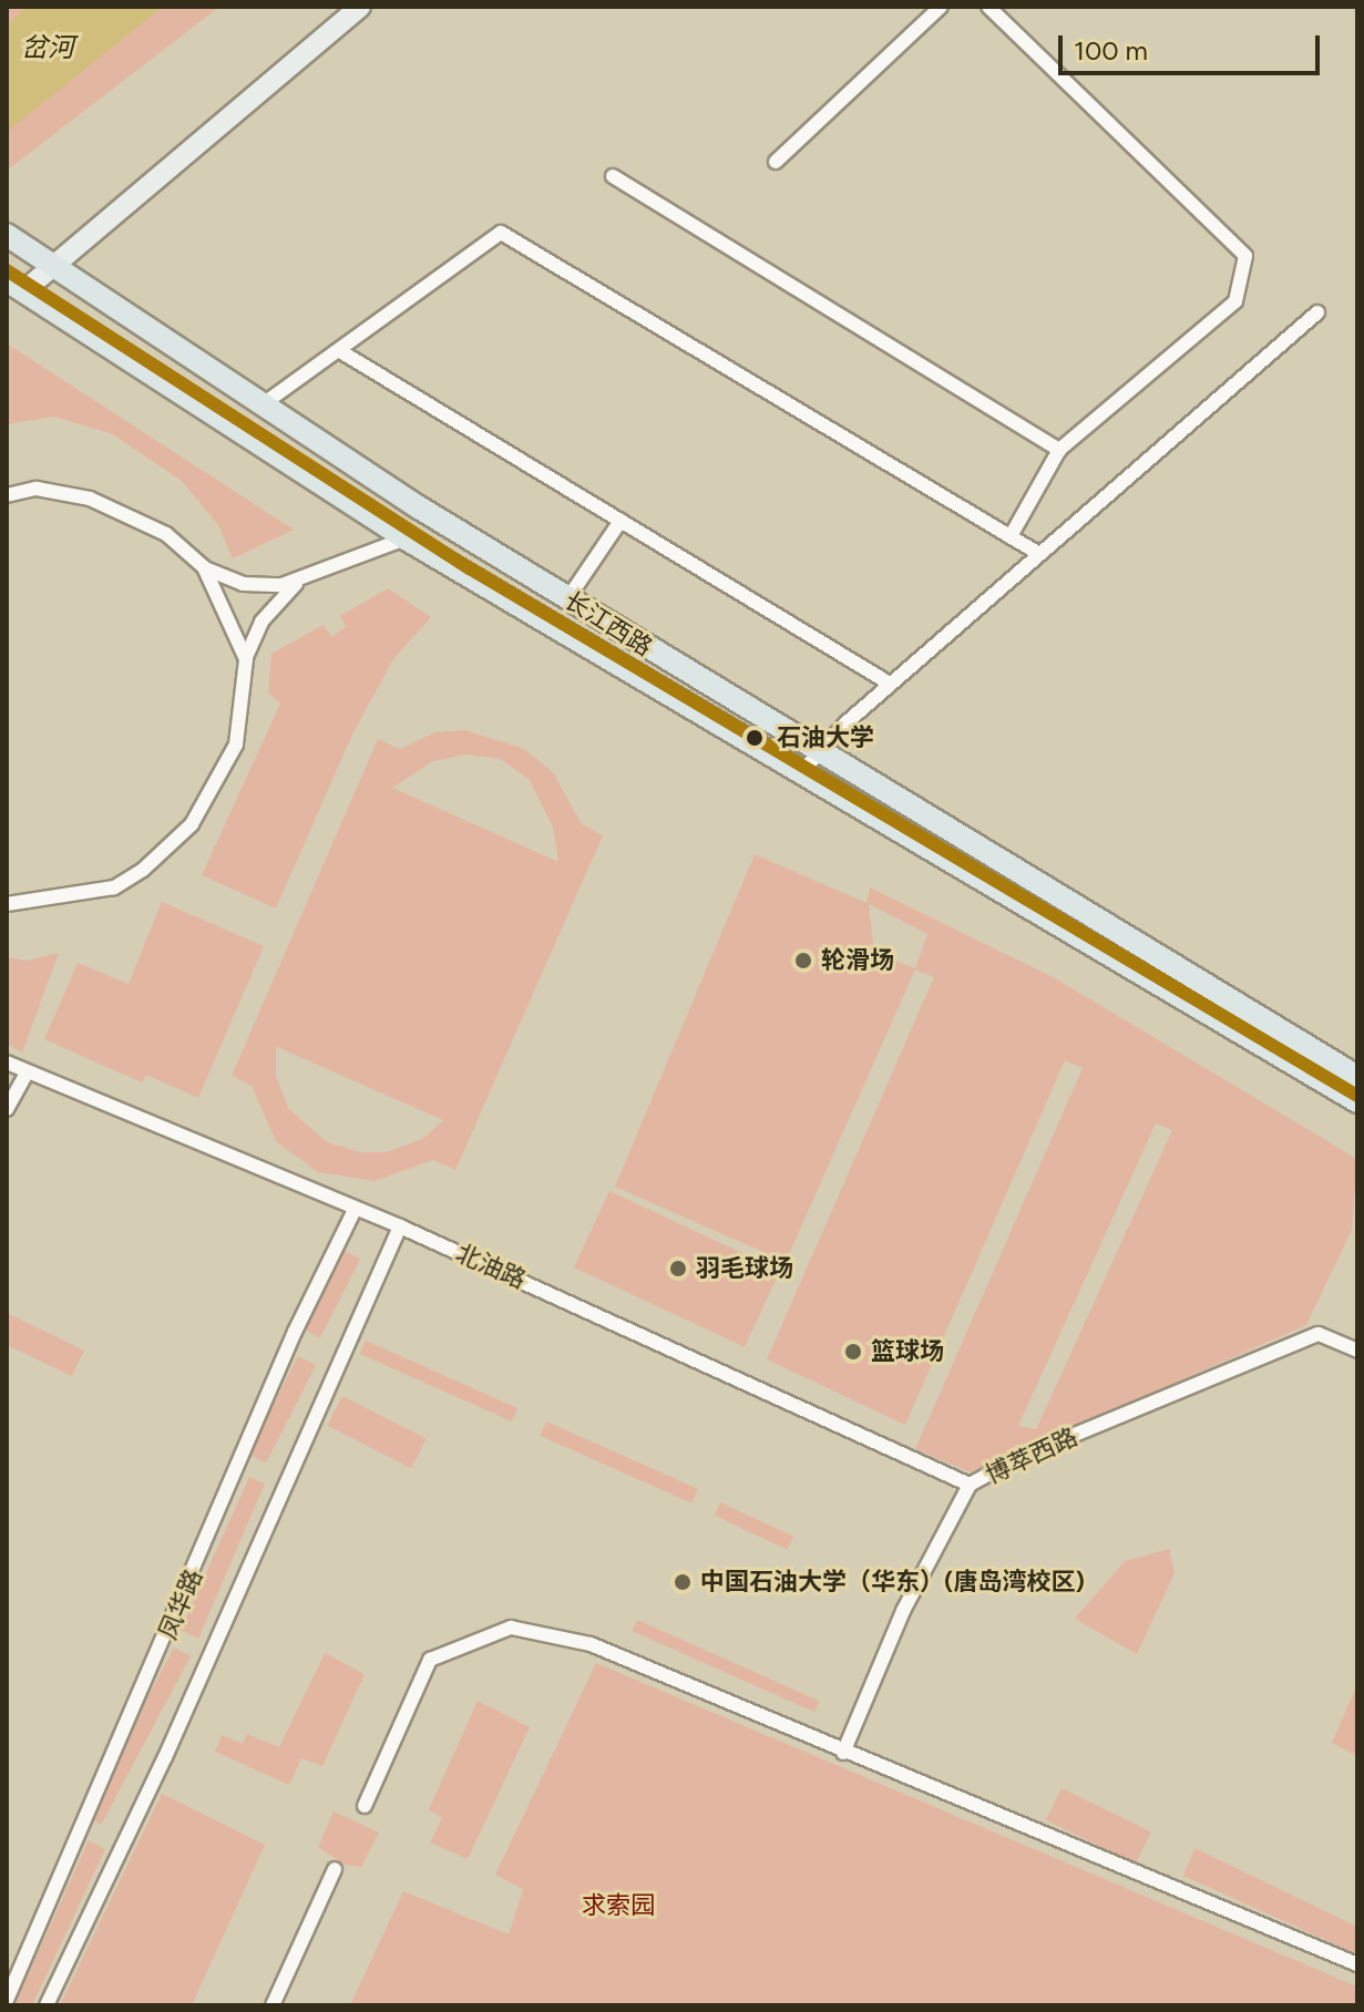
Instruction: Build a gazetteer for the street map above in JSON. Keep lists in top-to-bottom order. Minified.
{"streets":{"main road":["长江西路"],"street":["北油路","博萃西路","凤华路"]},"crossings":[["北油路","博萃西路"],["北油路","凤华路"]],"water":["岔河"],"parks":["求索园"],"places":["石油大学","轮滑场","羽毛球场","篮球场","中国石油大学（华东）(唐岛湾校区)"],"scale_bar":"100 m"}
